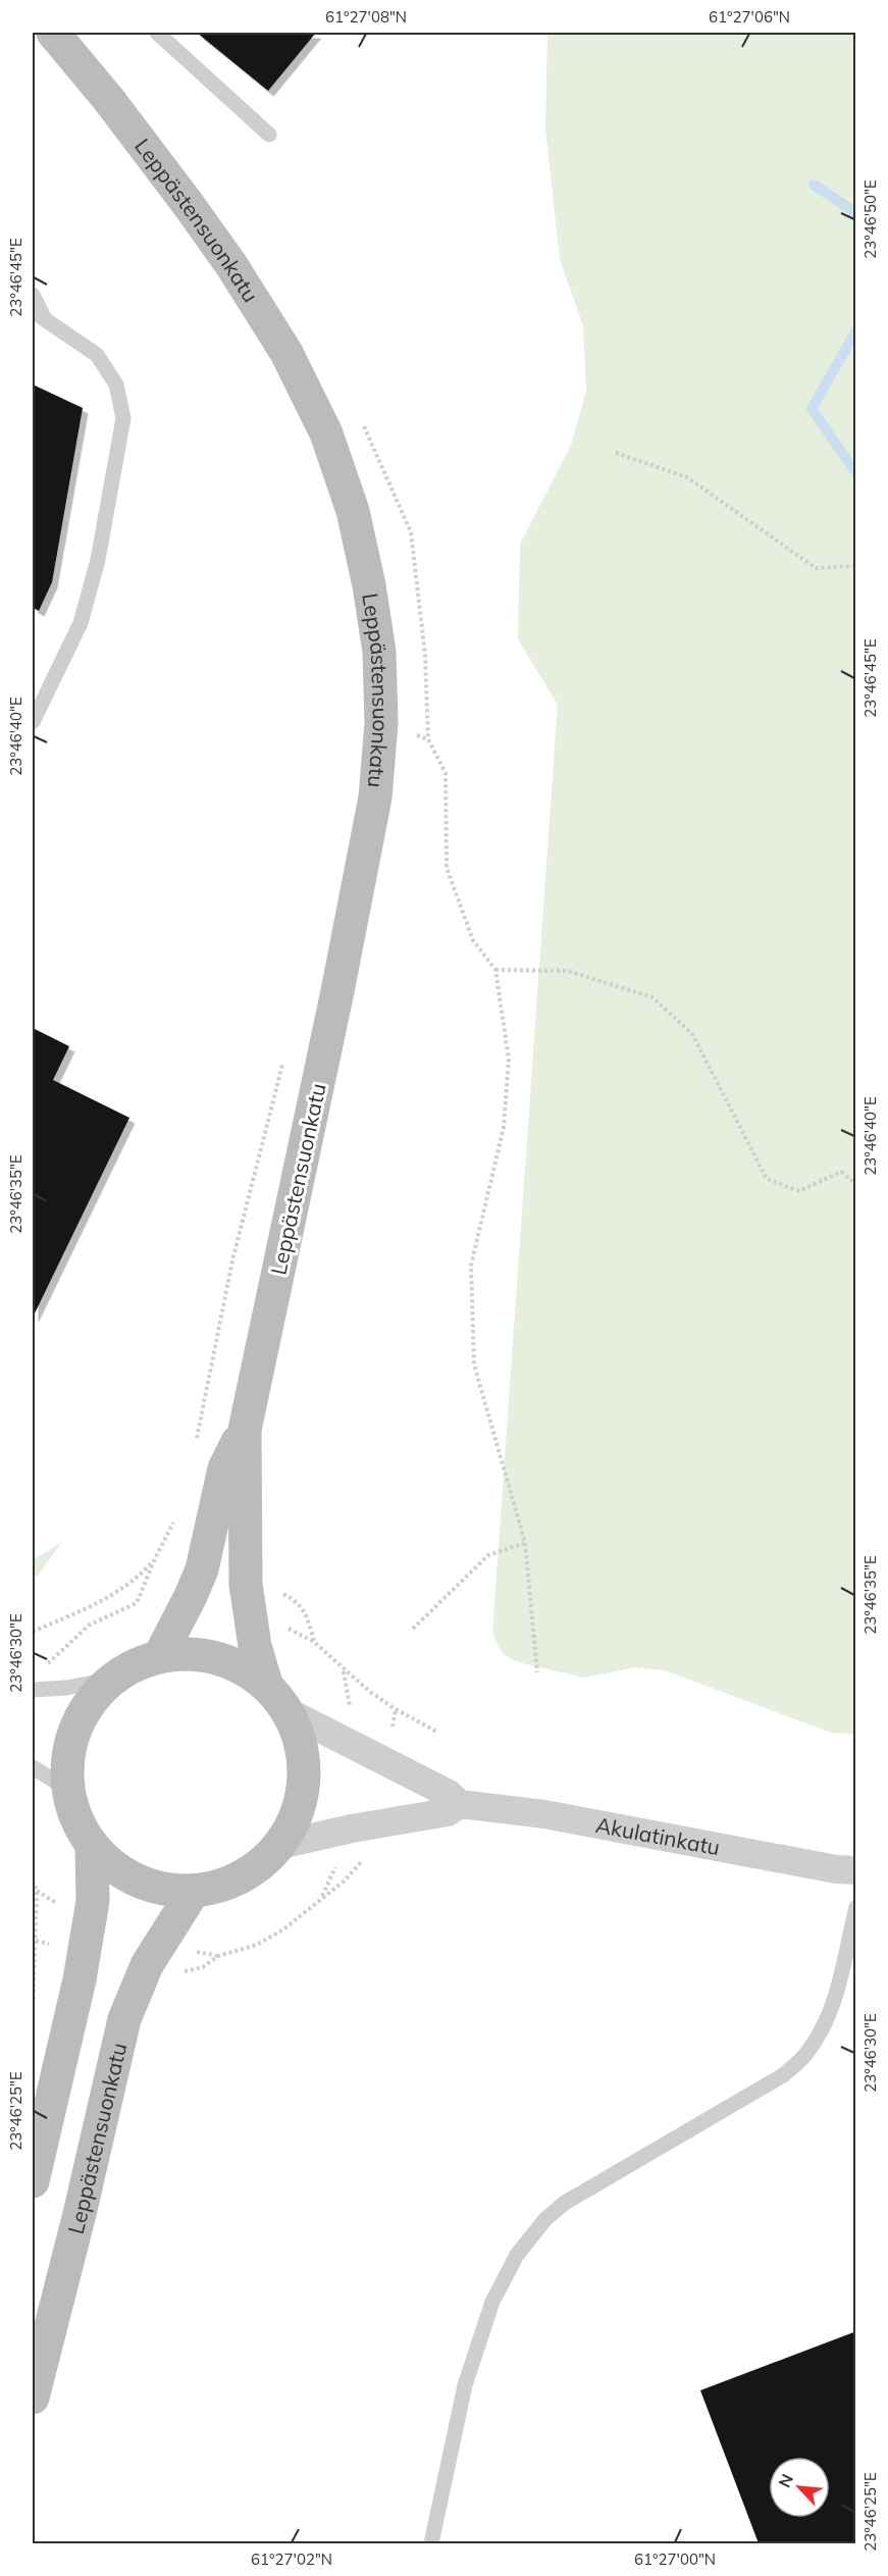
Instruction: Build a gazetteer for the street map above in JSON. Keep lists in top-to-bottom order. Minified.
{"streets":{"main road":["Leppästensuonkatu"],"street":["Akulatinkatu"]},"north":"top left","coordinates":["61°27'08\"N","61°27'06\"N","23°46'50\"E","23°46'45\"E","23°46'40\"E","23°46'35\"E","23°46'30\"E","23°46'25\"E","61°27'02\"N","61°27'00\"N"]}
